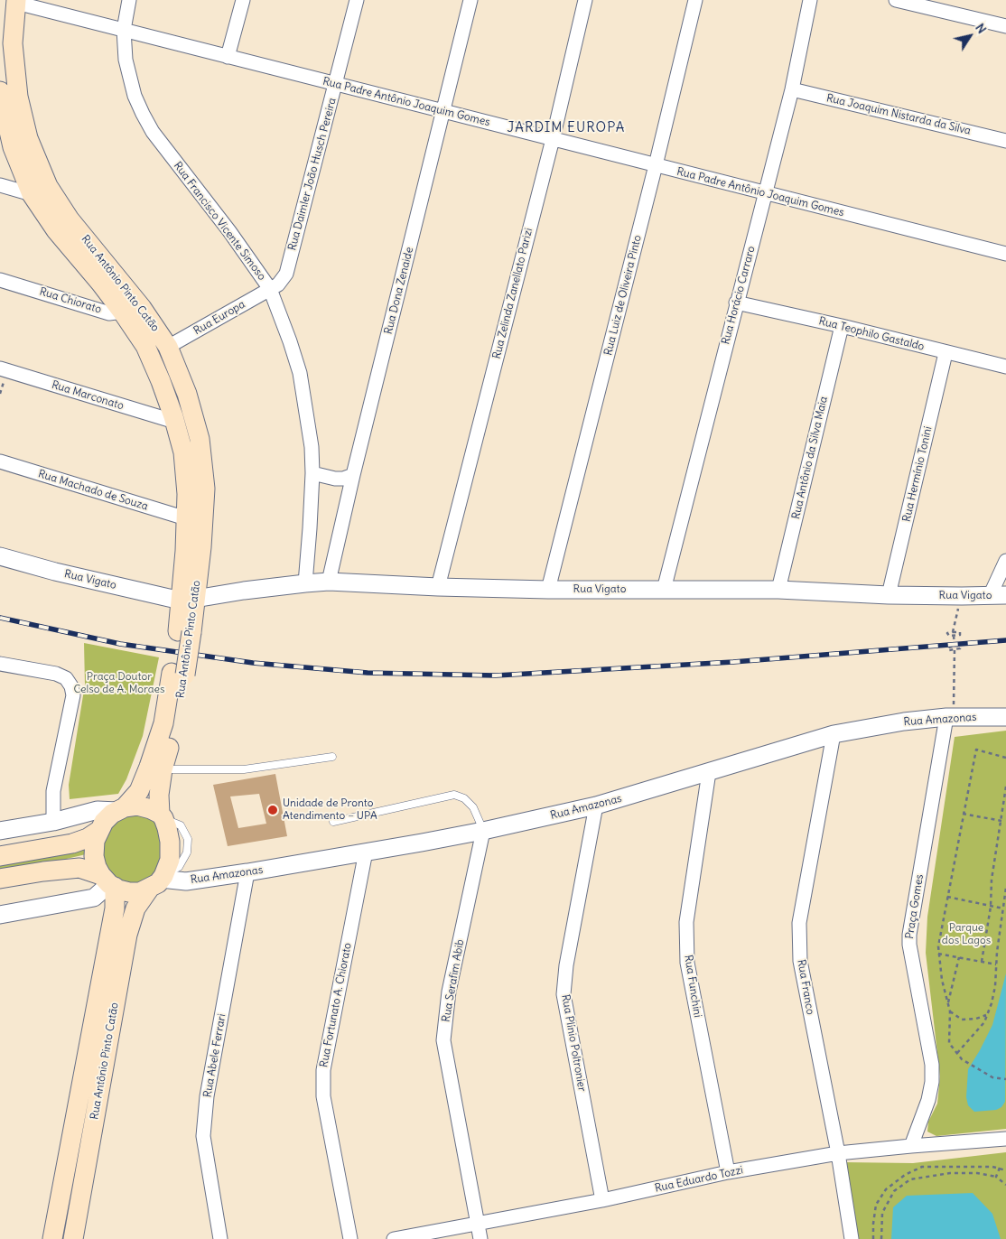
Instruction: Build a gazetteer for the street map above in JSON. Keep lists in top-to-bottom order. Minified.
{"streets":{"main road":["Rua Antônio Pinto Catão"],"street":["Rua Padre Antônio Joaquim Gomes","Rua Joaquim Nistarda da Silva","Rua Daimler João Husch Pereira","Rua Francisco Vicente Simoso","Rua Dona Zenaide","Rua Zelinda Zanellato Parizi","Rua Luiz de Oliveira Pinto","Rua Horácio Carraro","Rua Chiorato","Rua Europa","Rua Teophilo Gastaldo","Rua Marconato","Rua Antônio da Silva Maia","Rua Hermínio Tonini","Rua Machado de Souza","Rua Vigato","Rua Amazonas","Praça Gomes","Rua Serafim Abib","Rua Funchini","Rua Franco","Rua Fortunato A. Chiorato","Rua Plínio Poltronier","Rua Abele Ferrari","Rua Eduardo Tozzi"]},"crossings":[["Rua Padre Antônio Joaquim Gomes","Rua Daimler João Husch Pereira"],["Rua Padre Antônio Joaquim Gomes","Rua Francisco Vicente Simoso"],["Rua Padre Antônio Joaquim Gomes","Rua Antônio Pinto Catão"],["Rua Padre Antônio Joaquim Gomes","Rua Dona Zenaide"],["Rua Padre Antônio Joaquim Gomes","Rua Zelinda Zanellato Parizi"],["Rua Padre Antônio Joaquim Gomes","Rua Luiz de Oliveira Pinto"],["Rua Padre Antônio Joaquim Gomes","Rua Horácio Carraro"],["Rua Joaquim Nistarda da Silva","Rua Horácio Carraro"],["Rua Daimler João Husch Pereira","Rua Francisco Vicente Simoso"],["Rua Daimler João Husch Pereira","Rua Europa"],["Rua Francisco Vicente Simoso","Rua Europa"],["Rua Francisco Vicente Simoso","Rua Vigato"],["Rua Antônio Pinto Catão","Rua Chiorato"],["Rua Antônio Pinto Catão","Rua Europa"],["Rua Antônio Pinto Catão","Rua Marconato"],["Rua Antônio Pinto Catão","Rua Machado de Souza"],["Rua Antônio Pinto Catão","Rua Vigato"],["Rua Antônio Pinto Catão","Rua Amazonas"],["Rua Dona Zenaide","Rua Vigato"],["Rua Zelinda Zanellato Parizi","Rua Vigato"],["Rua Luiz de Oliveira Pinto","Rua Vigato"],["Rua Horácio Carraro","Rua Teophilo Gastaldo"],["Rua Horácio Carraro","Rua Vigato"],["Rua Teophilo Gastaldo","Rua Antônio da Silva Maia"],["Rua Teophilo Gastaldo","Rua Hermínio Tonini"],["Rua Antônio da Silva Maia","Rua Vigato"],["Rua Hermínio Tonini","Rua Vigato"],["Rua Amazonas","Praça Gomes"],["Rua Amazonas","Rua Serafim Abib"],["Rua Amazonas","Rua Funchini"],["Rua Amazonas","Rua Franco"],["Rua Amazonas","Rua Fortunato A. Chiorato"],["Rua Amazonas","Rua Plínio Poltronier"],["Rua Amazonas","Rua Abele Ferrari"],["Praça Gomes","Rua Eduardo Tozzi"],["Rua Serafim Abib","Rua Eduardo Tozzi"],["Rua Funchini","Rua Eduardo Tozzi"],["Rua Franco","Rua Eduardo Tozzi"],["Rua Plínio Poltronier","Rua Eduardo Tozzi"]],"districts":["JARDIM EUROPA"],"parks":["Praça Doutor Celso de A. Moraes","Parque dos Lagos"],"places":["Unidade de Pronto Atendimento – UPA"],"north":"top right"}
